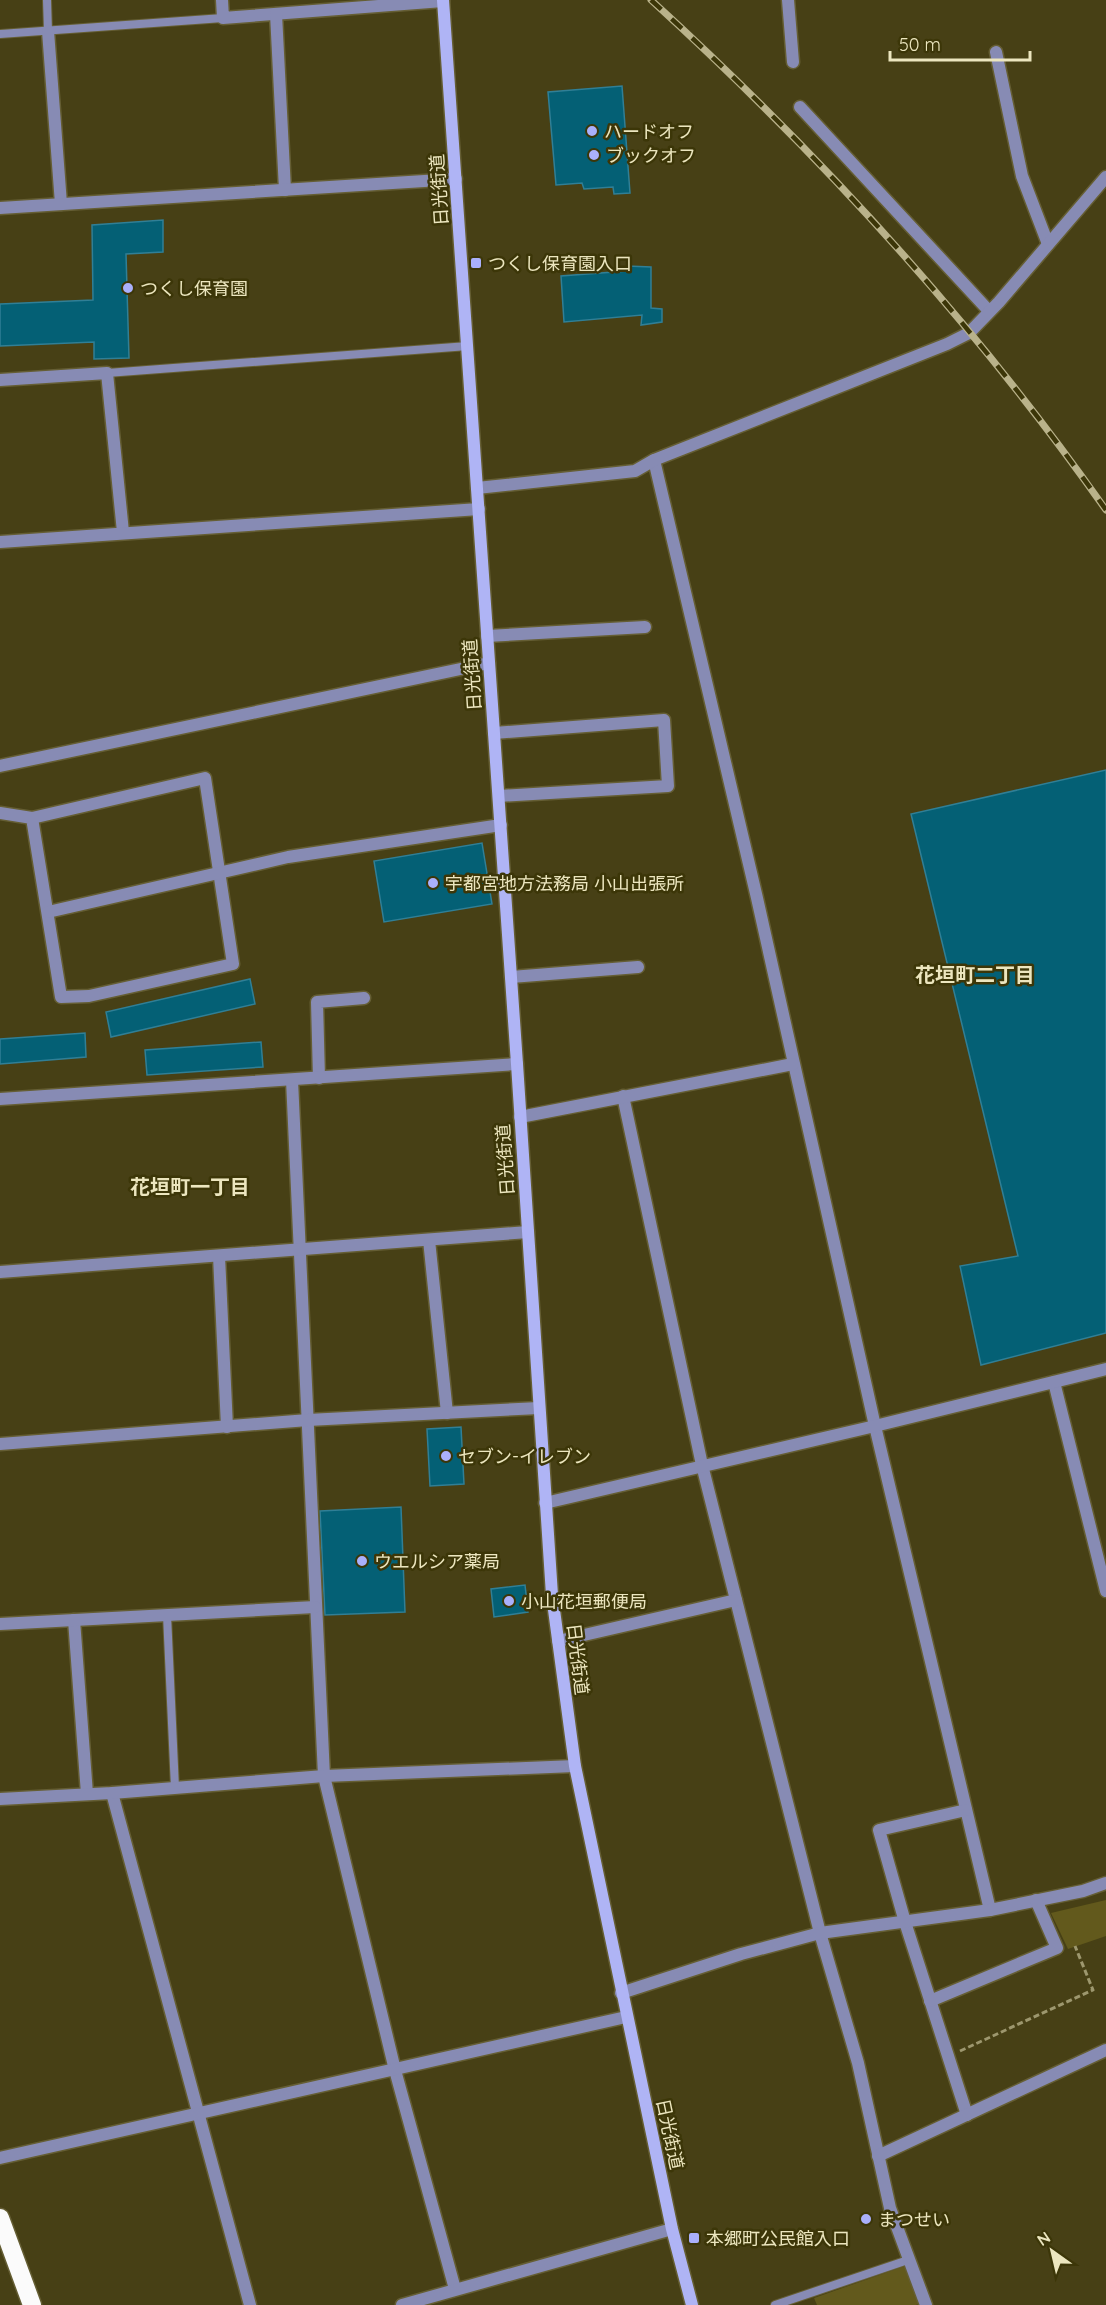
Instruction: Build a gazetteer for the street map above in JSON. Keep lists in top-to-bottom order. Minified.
{"streets":{"main road":["日光街道"]},"districts":["花垣町二丁目","花垣町一丁目"],"places":{"other":["ハードオフ","ブックオフ","つくし保育園","宇都宮地方法務局 小山出張所","セブン-イレブン","ウエルシア薬局","小山花垣郵便局","まつせい"],"transit":["つくし保育園入口","本郷町公民館入口"]},"scale_bar":"50 m","north":"top left"}
